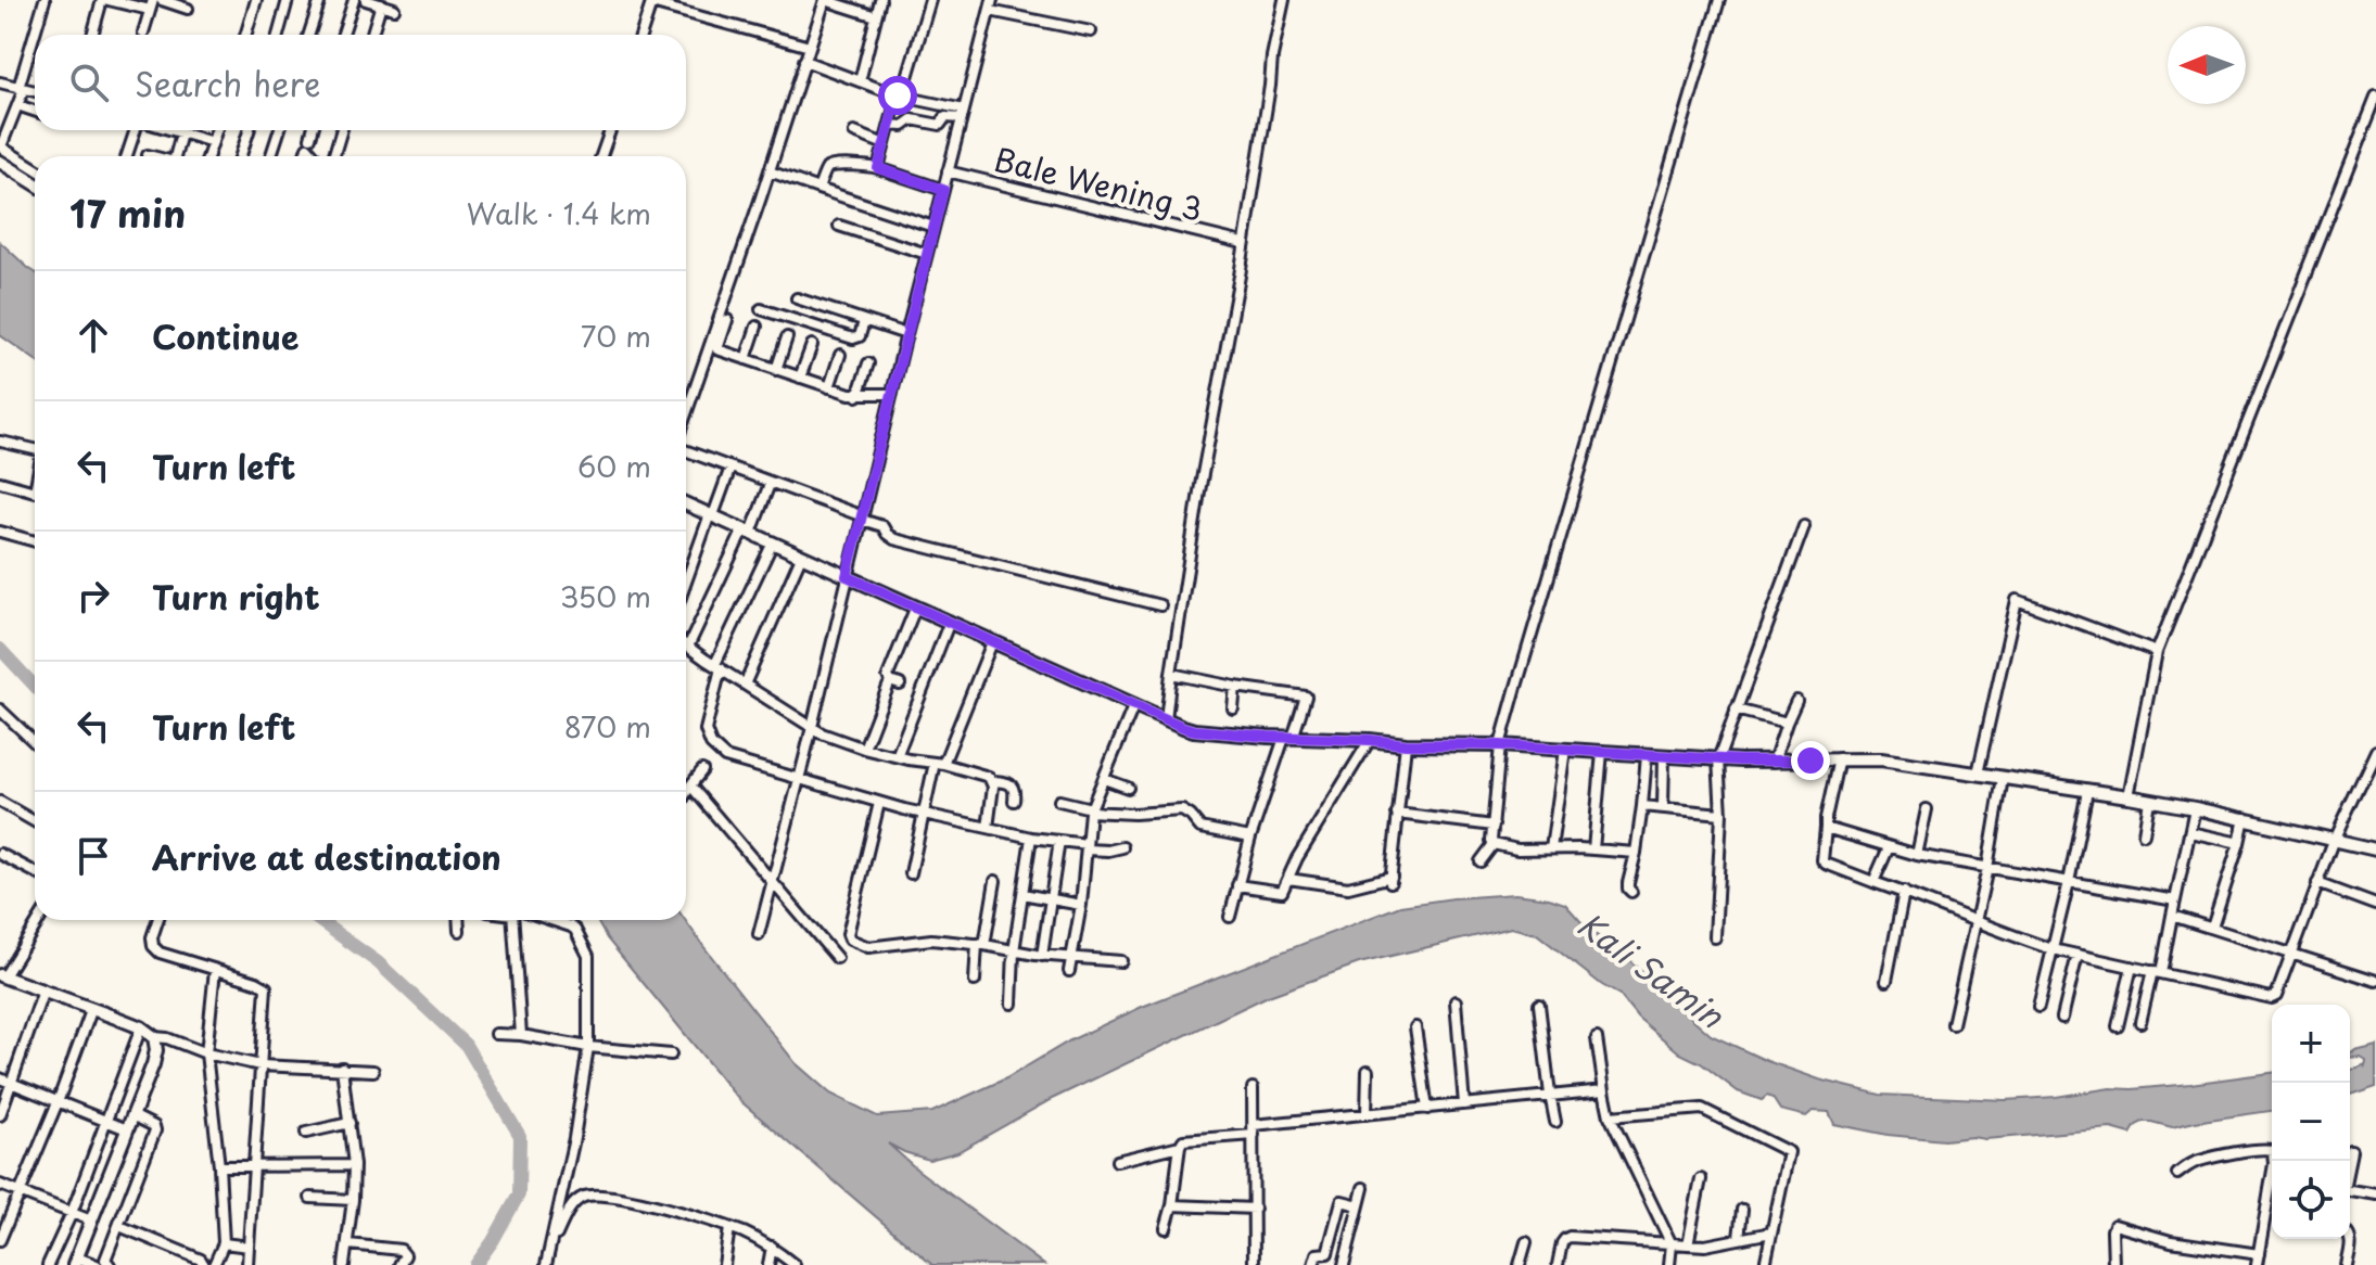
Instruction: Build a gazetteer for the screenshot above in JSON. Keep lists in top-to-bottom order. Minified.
{"streets":{"street":["Bale Wening 3"]},"water":["Kali Samin"],"north":"left","page":{"search":"Search here","heading":["17 min","Walk · 1.4 km"],"list":[["Continue","70 m"],["Turn left","60 m"],["Turn right","350 m"],["Turn left","870 m"],"Arrive at destination"],"map_buttons":["+","−"]}}
